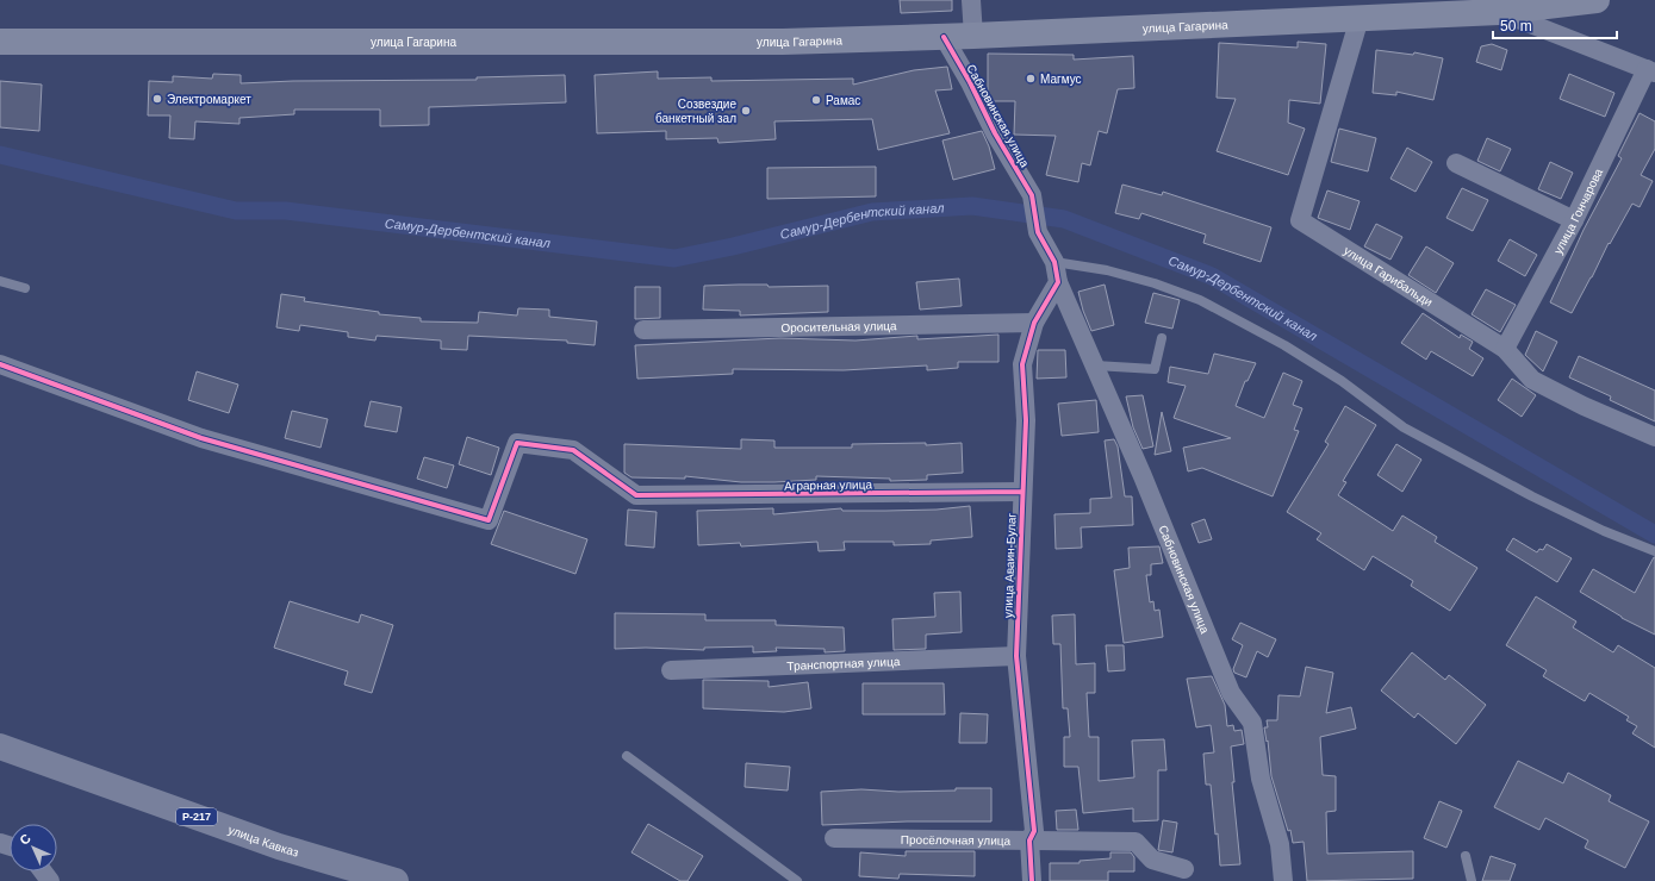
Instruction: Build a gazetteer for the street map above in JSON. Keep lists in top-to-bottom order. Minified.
{"streets":{"highway":["Р-217","улица Кавказ"],"main road":["улица Гагарина"],"street":["Сабновинская улица","улица Гончарова","улица Гарибальди","Оросительная улица","Аграрная улица","улица Аваин-Булаг","Транспортная улица","Просёлочная улица"]},"crossings":[["улица Гагарина","Сабновинская улица"],["улица Гагарина","улица Гарибальди"],["Сабновинская улица","улица Аваин-Булаг"],["улица Гончарова","улица Гарибальди"],["Оросительная улица","улица Аваин-Булаг"],["Аграрная улица","улица Аваин-Булаг"],["улица Аваин-Булаг","Транспортная улица"],["улица Аваин-Булаг","Просёлочная улица"]],"water":["Самур-Дербентский канал"],"places":["Магмус","Электромаркет","Рамас","Созвездие банкетный зал"],"scale_bar":"50 m","north":"top left"}
